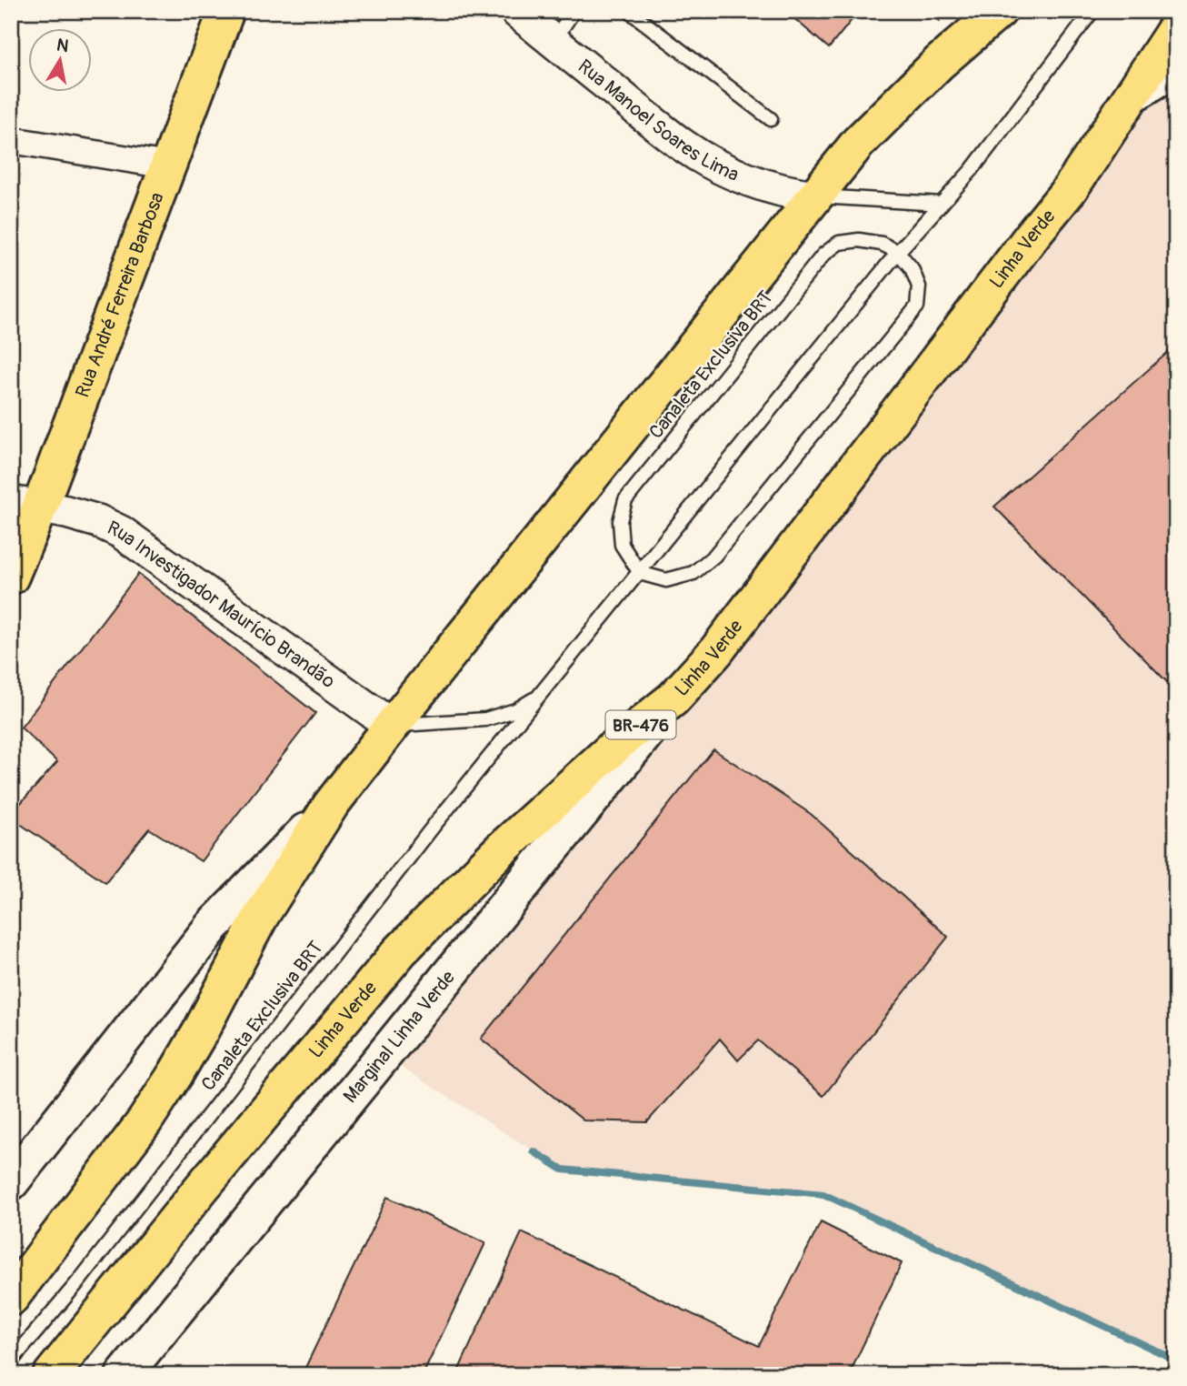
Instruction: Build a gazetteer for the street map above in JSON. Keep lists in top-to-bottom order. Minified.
{"streets":{"main road":["Linha Verde","Rua André Ferreira Barbosa","BR-476","Marginal Linha Verde"],"street":["Rua Manoel Soares Lima","Rua Investigador Maurício Brandão"],"lane":["Canaleta Exclusiva BRT"]},"crossings":[["Linha Verde","Marginal Linha Verde"],["Rua André Ferreira Barbosa","Rua Investigador Maurício Brandão"],["Canaleta Exclusiva BRT","Rua Investigador Maurício Brandão"]],"north":"top"}
